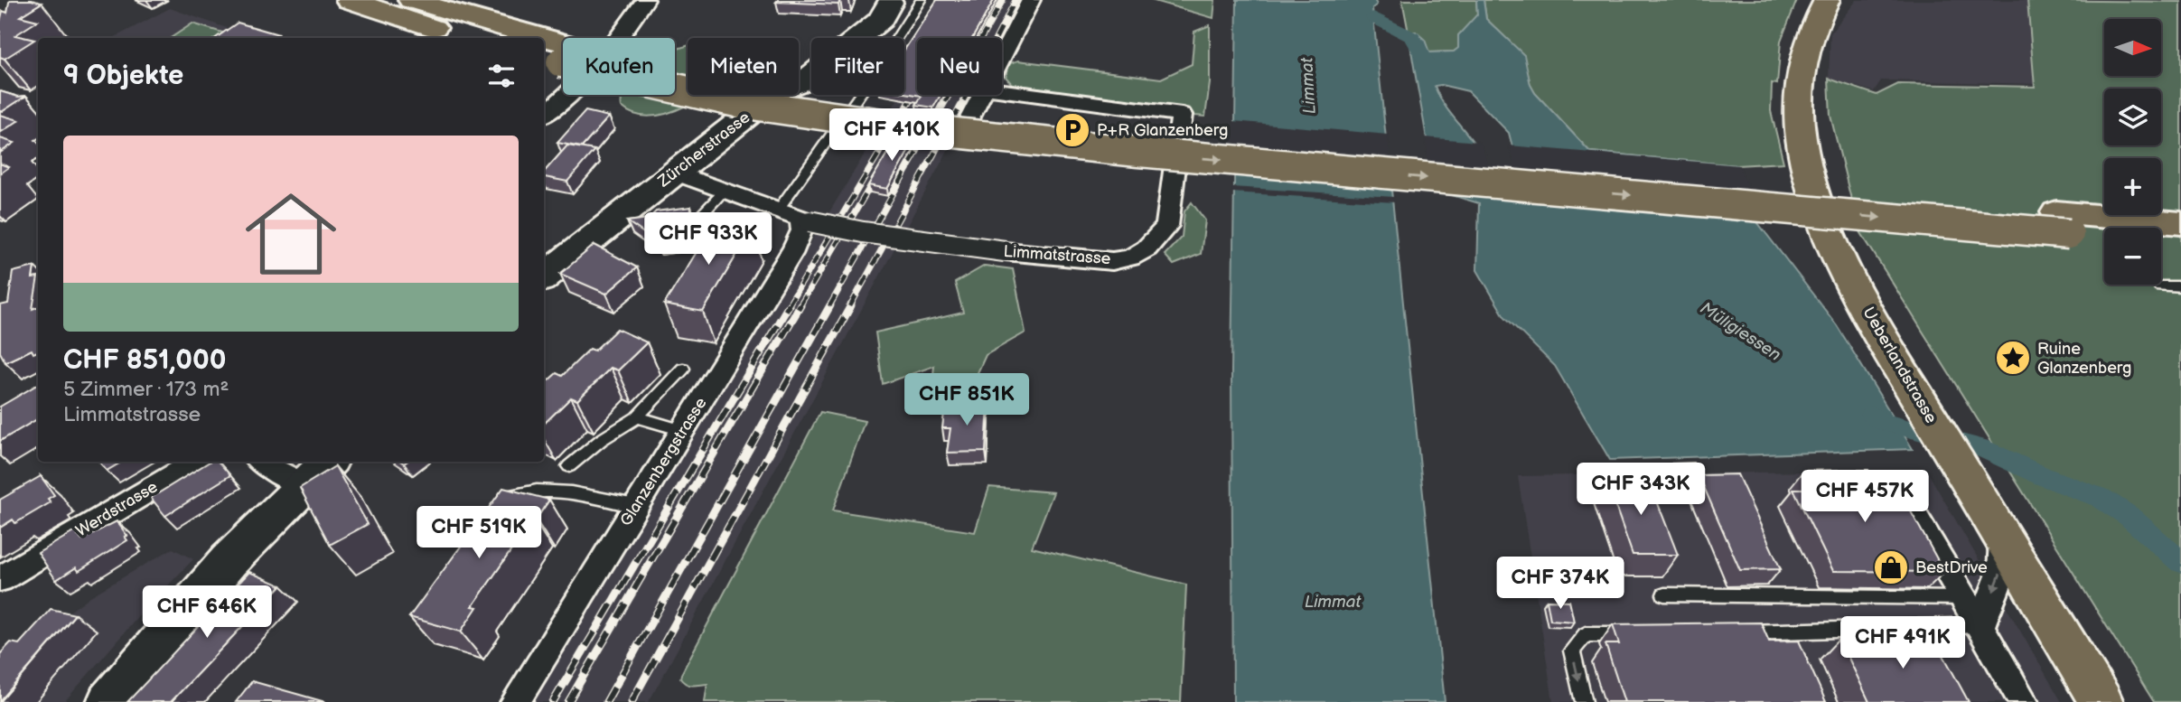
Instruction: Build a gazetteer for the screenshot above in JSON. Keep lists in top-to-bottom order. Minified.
{"streets":{"main road":["Zürcherstrasse","Ueberlandstrasse"],"street":["Limmatstrasse","Glanzenbergstrasse","Werdstrasse"]},"crossings":[["Zürcherstrasse","Limmatstrasse"],["Limmatstrasse","Glanzenbergstrasse"]],"water":["Limmat","Müligiessen"],"places":{"parking":["P+R Glanzenberg"],"place":["Ruine Glanzenberg"],"shop":["BestDrive"]},"north":"right","page":{"map_buttons":["+","−"],"chip":["Kaufen","Mieten","Filter","Neu"],"heading":"9 Objekte","price":["CHF 410K","CHF 933K","CHF 851K","CHF 343K","CHF 457K","CHF 519K","CHF 374K","CHF 646K","CHF 491K"],"list":[{"name":"CHF 851,000","note":"5 Zimmer · 173 m² · Limmatstrasse"}]}}
